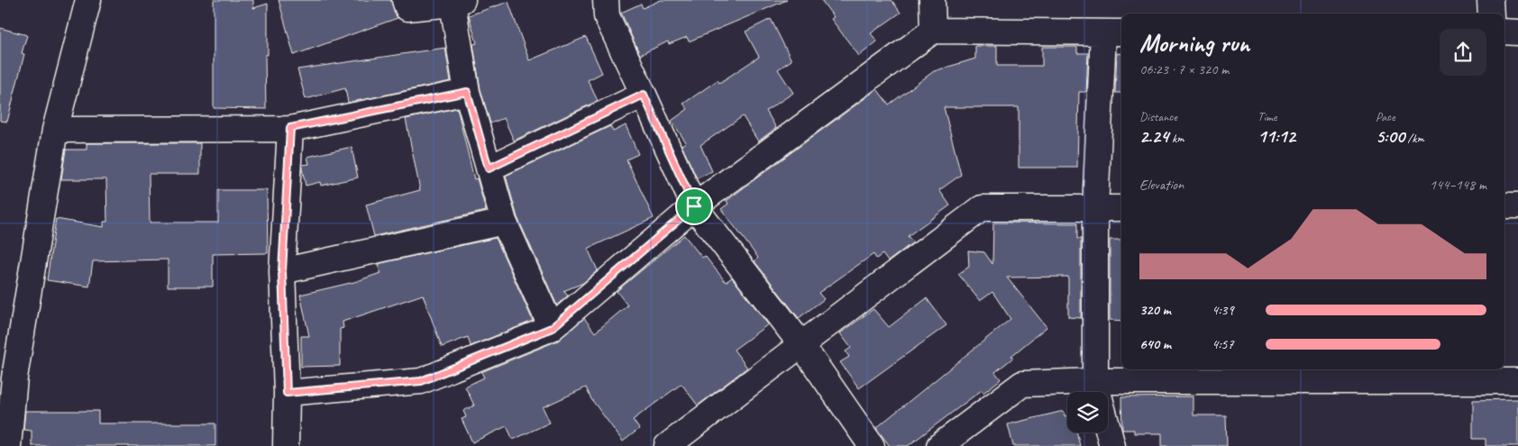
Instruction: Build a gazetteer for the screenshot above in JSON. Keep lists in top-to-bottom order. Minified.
{"page":{"heading":["Morning run","06:23 · 7 × 320 m"],"stats":[["Distance","2.24 km"],["Time","11:12"],["Pace","5:00 /km"]],"chart":["Elevation","144–148 m"],"list":[{"name":"320 m","note":"4:39"},{"name":"640 m","note":"4:57"}]}}
